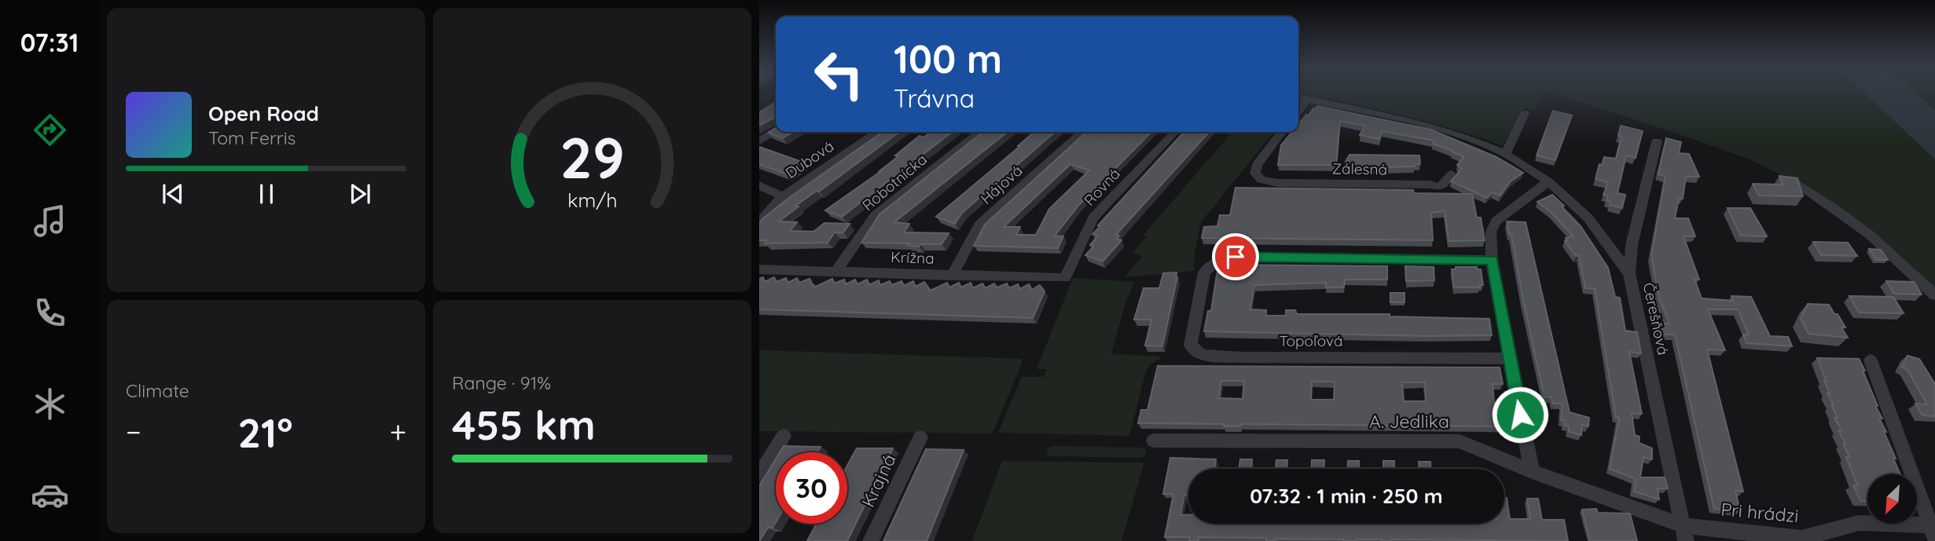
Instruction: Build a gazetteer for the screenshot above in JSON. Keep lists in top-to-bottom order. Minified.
{"streets":{"street":["Dubová","Zálesná","Robotnícka","Hájová","Rovná","Krížna","Čerešňová","Topoľová","A. Jedlika","Krajná","Pri hrádzi"]},"crossings":[["Robotnícka","Krížna"],["Hájová","Krížna"],["Rovná","Krížna"],["Čerešňová","A. Jedlika"],["Čerešňová","Pri hrádzi"],["A. Jedlika","Pri hrádzi"]],"north":"bottom left","page":{"tabs":"07:31","turn":["100 m","Trávna"],"song":["Open Road","Tom Ferris"],"tile":["Climate",["Range · 91%","455 km"]],"heat":["−","21°","+"],"limit":"30","trip":"07:32 · 1 min · 250 m","gauge":["29","km/h"]}}
